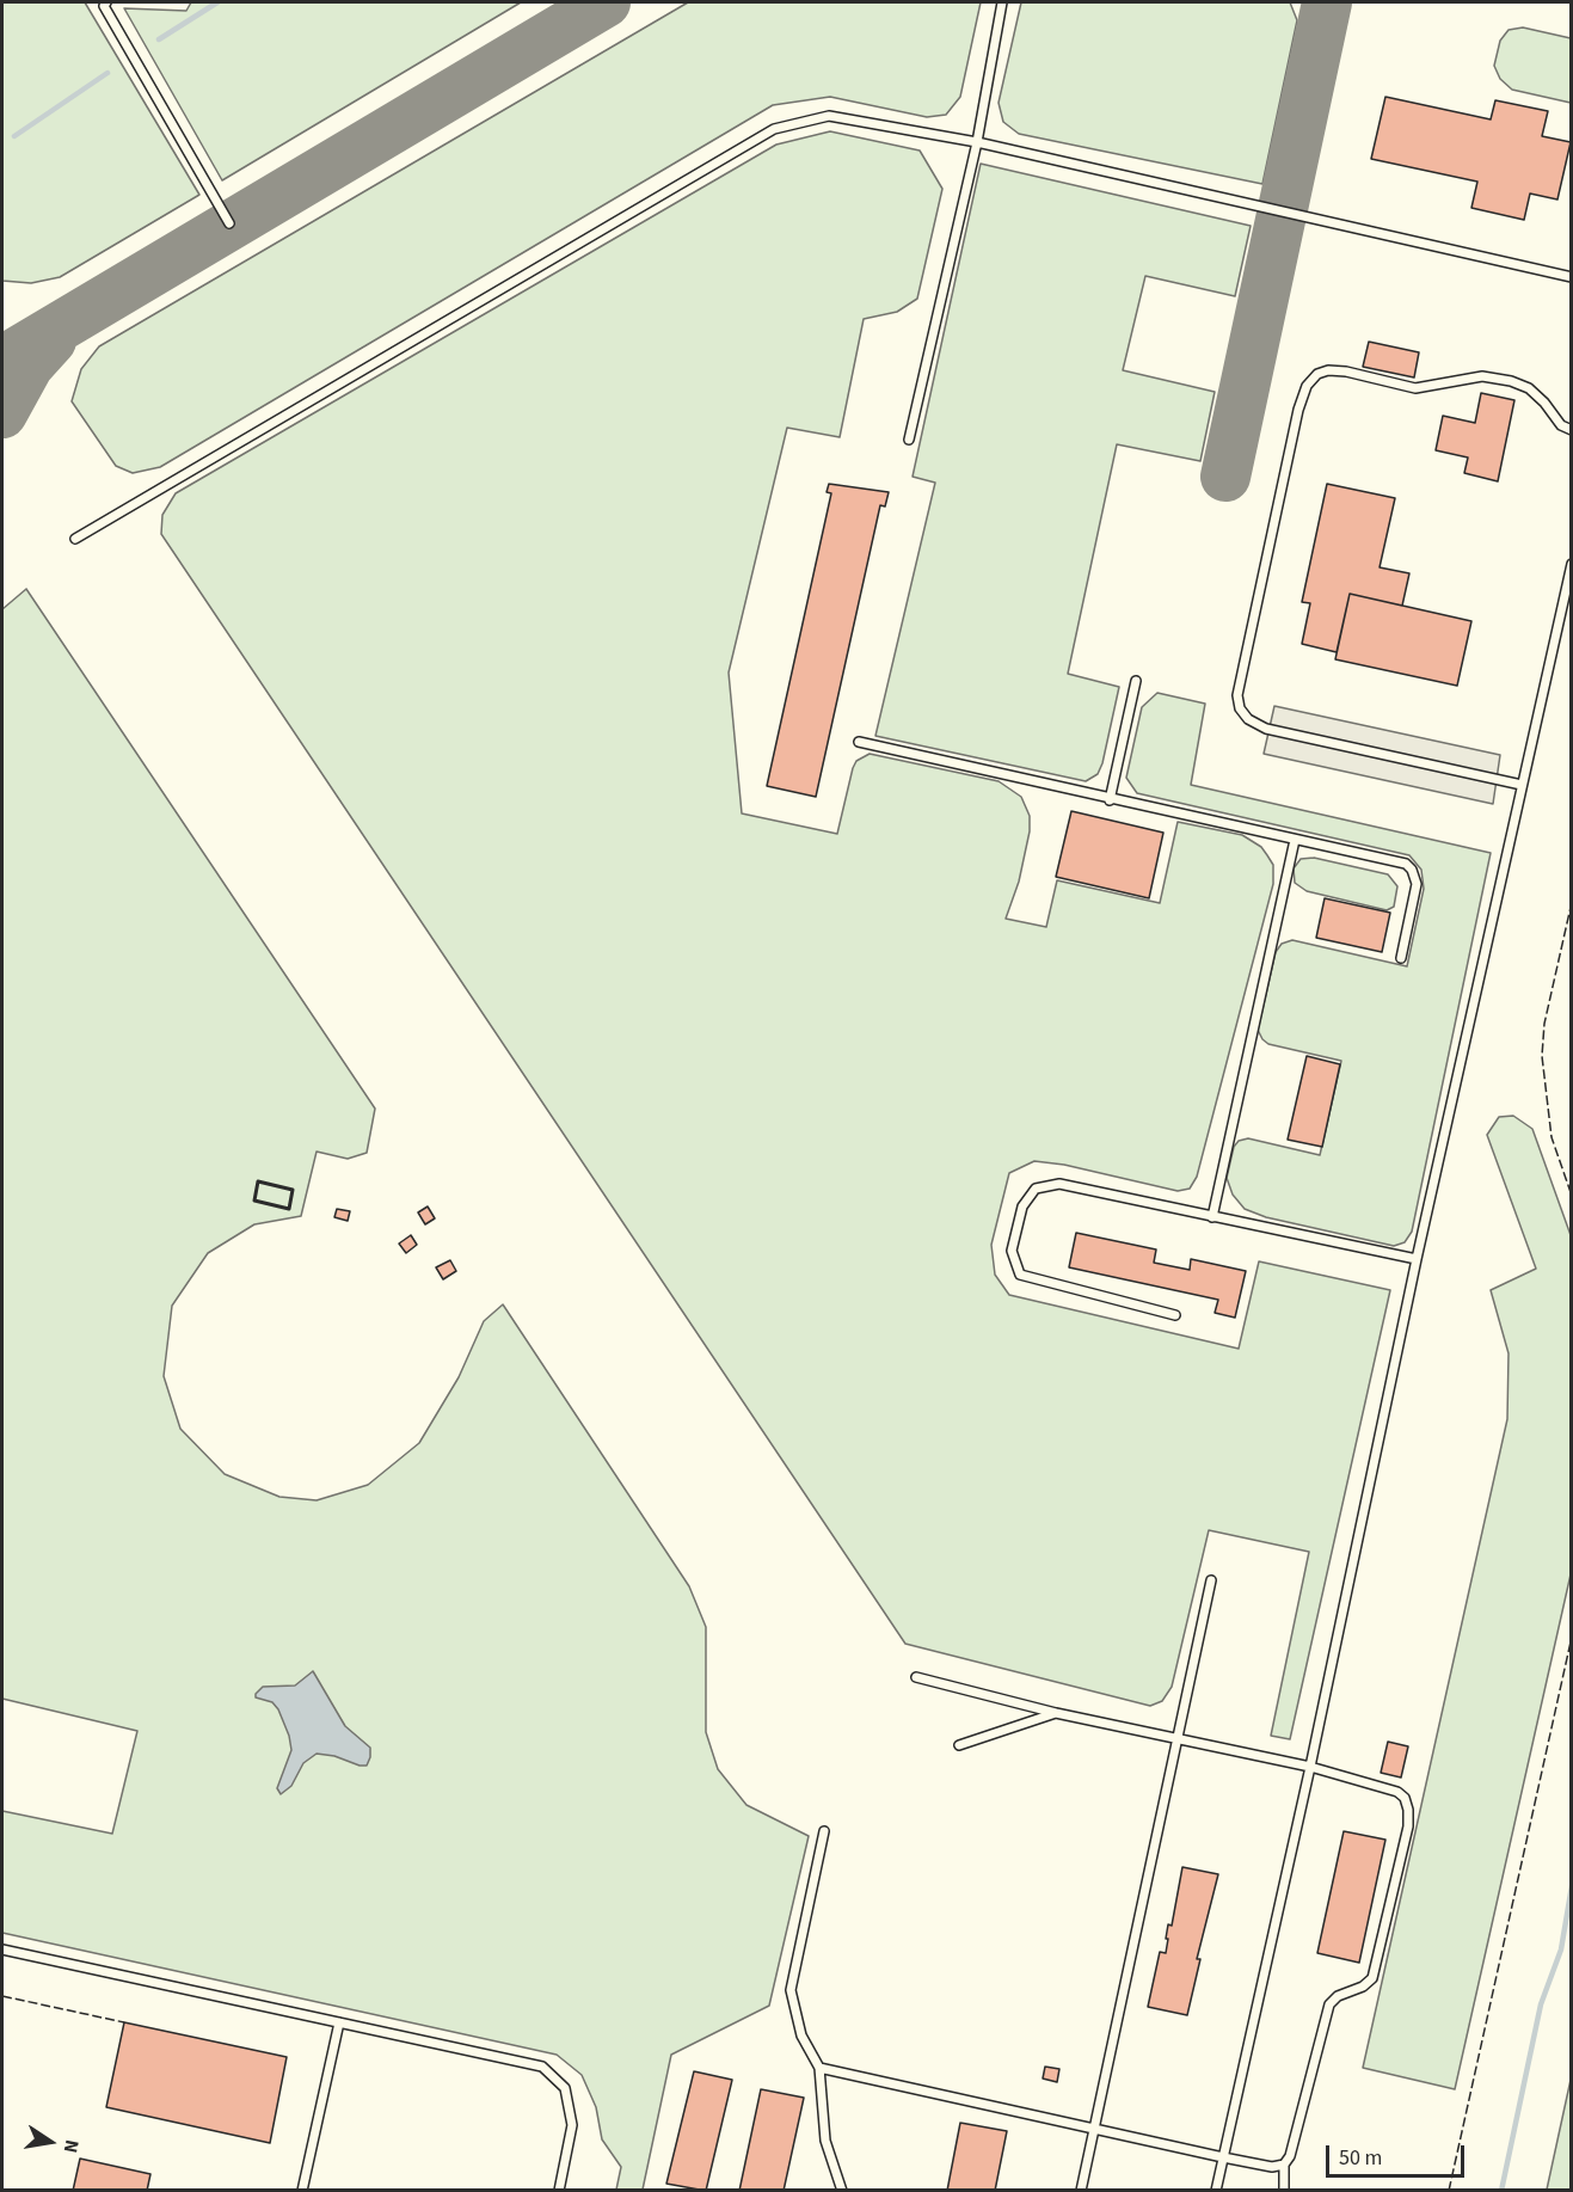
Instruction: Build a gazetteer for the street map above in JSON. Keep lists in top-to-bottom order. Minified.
{"scale_bar":"50 m","north":"right"}
